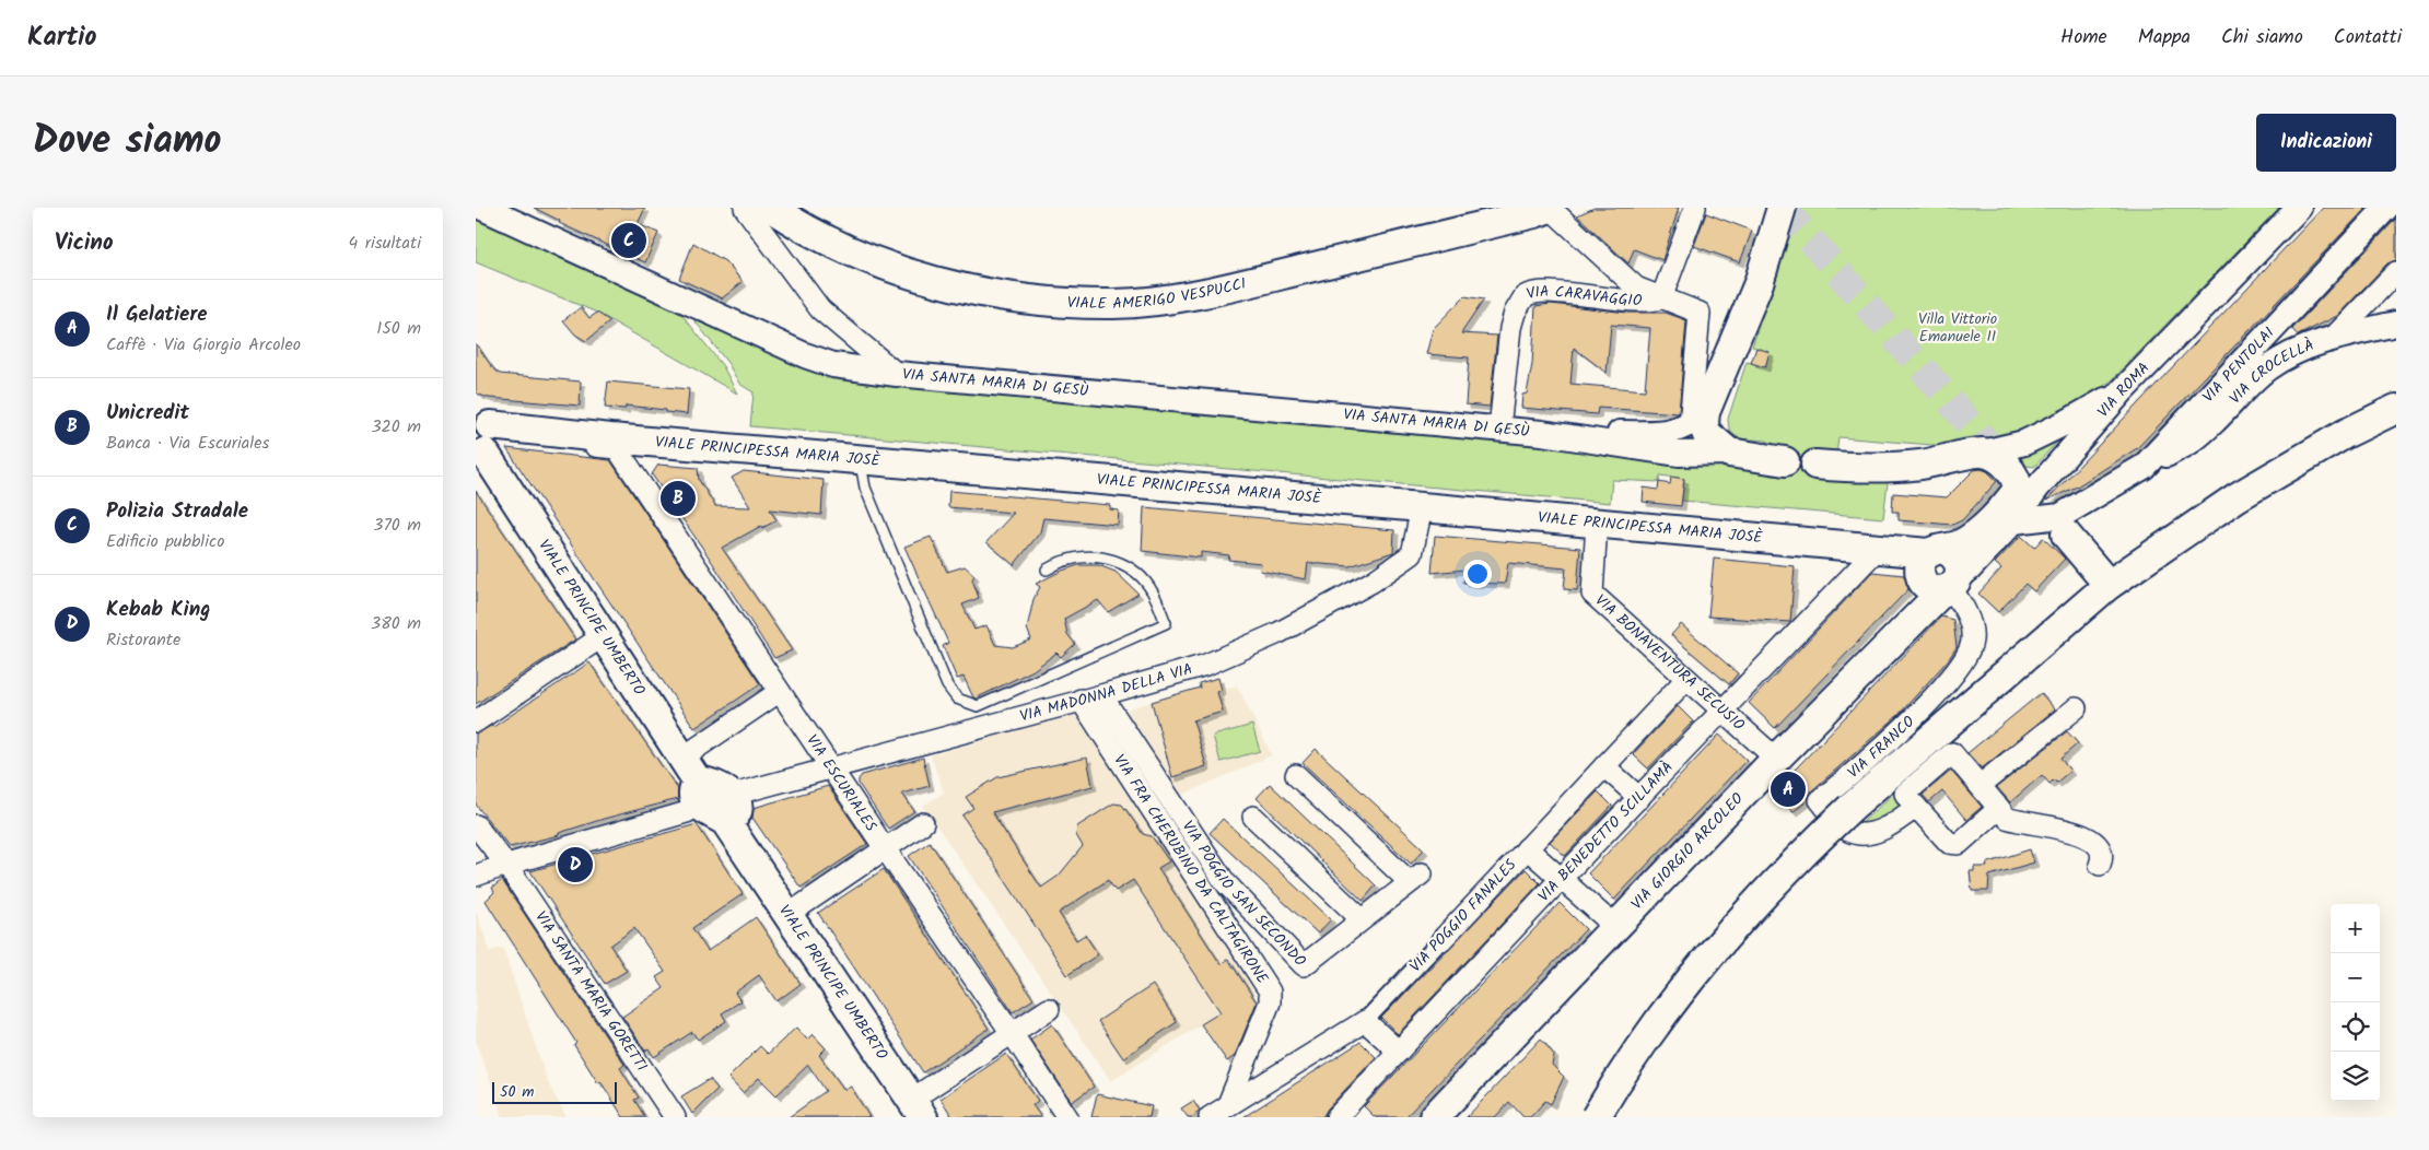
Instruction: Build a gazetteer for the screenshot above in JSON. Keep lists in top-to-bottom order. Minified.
{"streets":{"main road":["VIALE AMERIGO VESPUCCI","VIALE PRINCIPESSA MARIA JOSÈ","VIALE PRINCIPE UMBERTO","VIA GIORGIO ARCOLEO"],"street":["VIA CARAVAGGIO","VIA PENTOLAI","VIA CROCELLÀ","VIA SANTA MARIA DI GESÙ","VIA ROMA","VIA BONAVENTURA SECUSIO","VIA MADONNA DELLA VIA","VIA FRANCO","VIA ESCURIALES","VIA BENEDETTO SCILLAMÀ","VIA FRA CHERUBINO DA CALTAGIRONE","VIA POGGIO SAN SECONDO","VIA POGGIO FANALES","VIA SANTA MARIA GORETTI"]},"crossings":[["VIA CARAVAGGIO","VIA SANTA MARIA DI GESÙ"],["VIA PENTOLAI","VIA CROCELLÀ"],["VIA PENTOLAI","VIA ROMA"],["VIA ROMA","VIA FRANCO"],["VIA ROMA","VIA GIORGIO ARCOLEO"],["VIALE PRINCIPESSA MARIA JOSÈ","VIALE PRINCIPE UMBERTO"],["VIALE PRINCIPESSA MARIA JOSÈ","VIA BONAVENTURA SECUSIO"],["VIALE PRINCIPESSA MARIA JOSÈ","VIA MADONNA DELLA VIA"],["VIALE PRINCIPESSA MARIA JOSÈ","VIA ESCURIALES"],["VIALE PRINCIPESSA MARIA JOSÈ","VIA BENEDETTO SCILLAMÀ"],["VIALE PRINCIPE UMBERTO","VIA MADONNA DELLA VIA"],["VIALE PRINCIPE UMBERTO","VIA ESCURIALES"],["VIA BONAVENTURA SECUSIO","VIA BENEDETTO SCILLAMÀ"],["VIA BONAVENTURA SECUSIO","VIA GIORGIO ARCOLEO"],["VIA BONAVENTURA SECUSIO","VIA POGGIO FANALES"],["VIA MADONNA DELLA VIA","VIA ESCURIALES"],["VIA MADONNA DELLA VIA","VIA FRA CHERUBINO DA CALTAGIRONE"],["VIA MADONNA DELLA VIA","VIA POGGIO SAN SECONDO"],["VIA FRANCO","VIA GIORGIO ARCOLEO"],["VIA FRA CHERUBINO DA CALTAGIRONE","VIA POGGIO SAN SECONDO"],["VIA FRA CHERUBINO DA CALTAGIRONE","VIA POGGIO FANALES"]],"parks":["Villa Vittorio Emanuele II"],"scale_bar":"50 m","page":{"header":"Kartio","nav":["Home","Mappa","Chi siamo","Contatti"],"title":"Dove siamo","buttons":"Indicazioni","heading":["Vicino","4 risultati"],"pins":["C","B","A","D"],"list":[{"mark":"A","name":"Il Gelatiere","note":"Caffè · Via Giorgio Arcoleo","value":"150 m"},{"mark":"B","name":"Unicredit","note":"Banca · Via Escuriales","value":"320 m"},{"mark":"C","name":"Polizia Stradale","note":"Edificio pubblico","value":"370 m"},{"mark":"D","name":"Kebab King","note":"Ristorante","value":"380 m"}],"map_buttons":["+","−"],"scale":"50 m"}}
